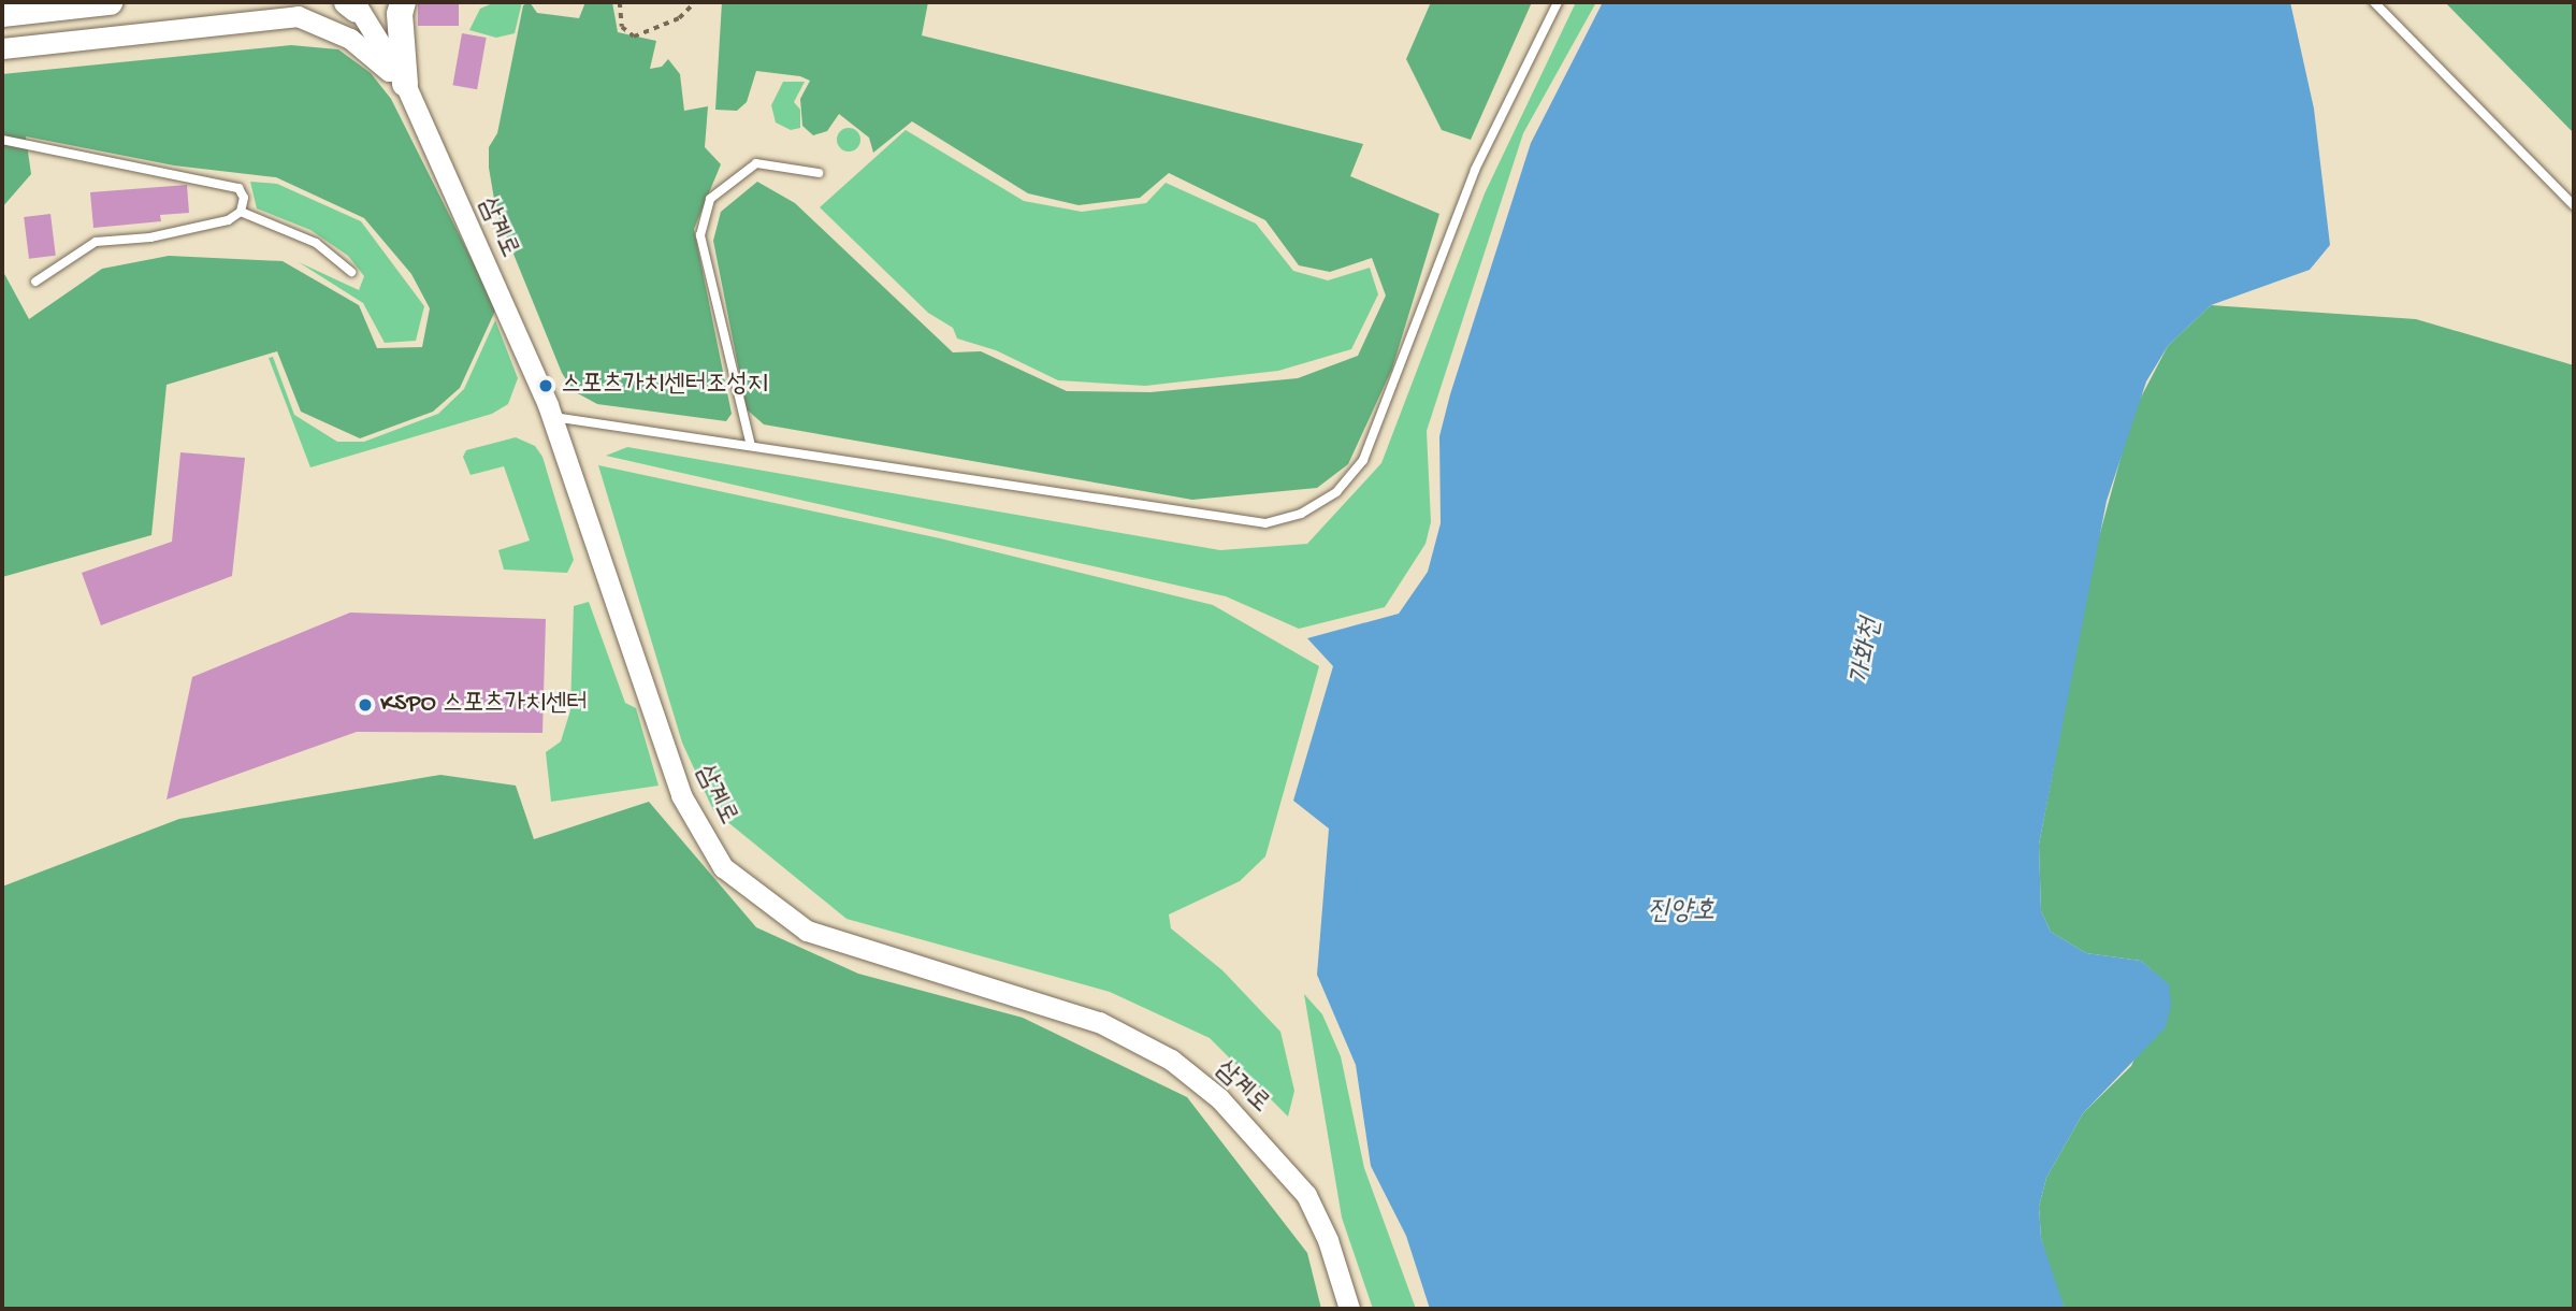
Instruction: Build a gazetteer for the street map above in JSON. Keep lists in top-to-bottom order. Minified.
{"streets":{"street":["삼계로"]},"water":["가화천","진양호"],"places":["스포츠가치센터조성지","KSPO 스포츠가치센터"]}
